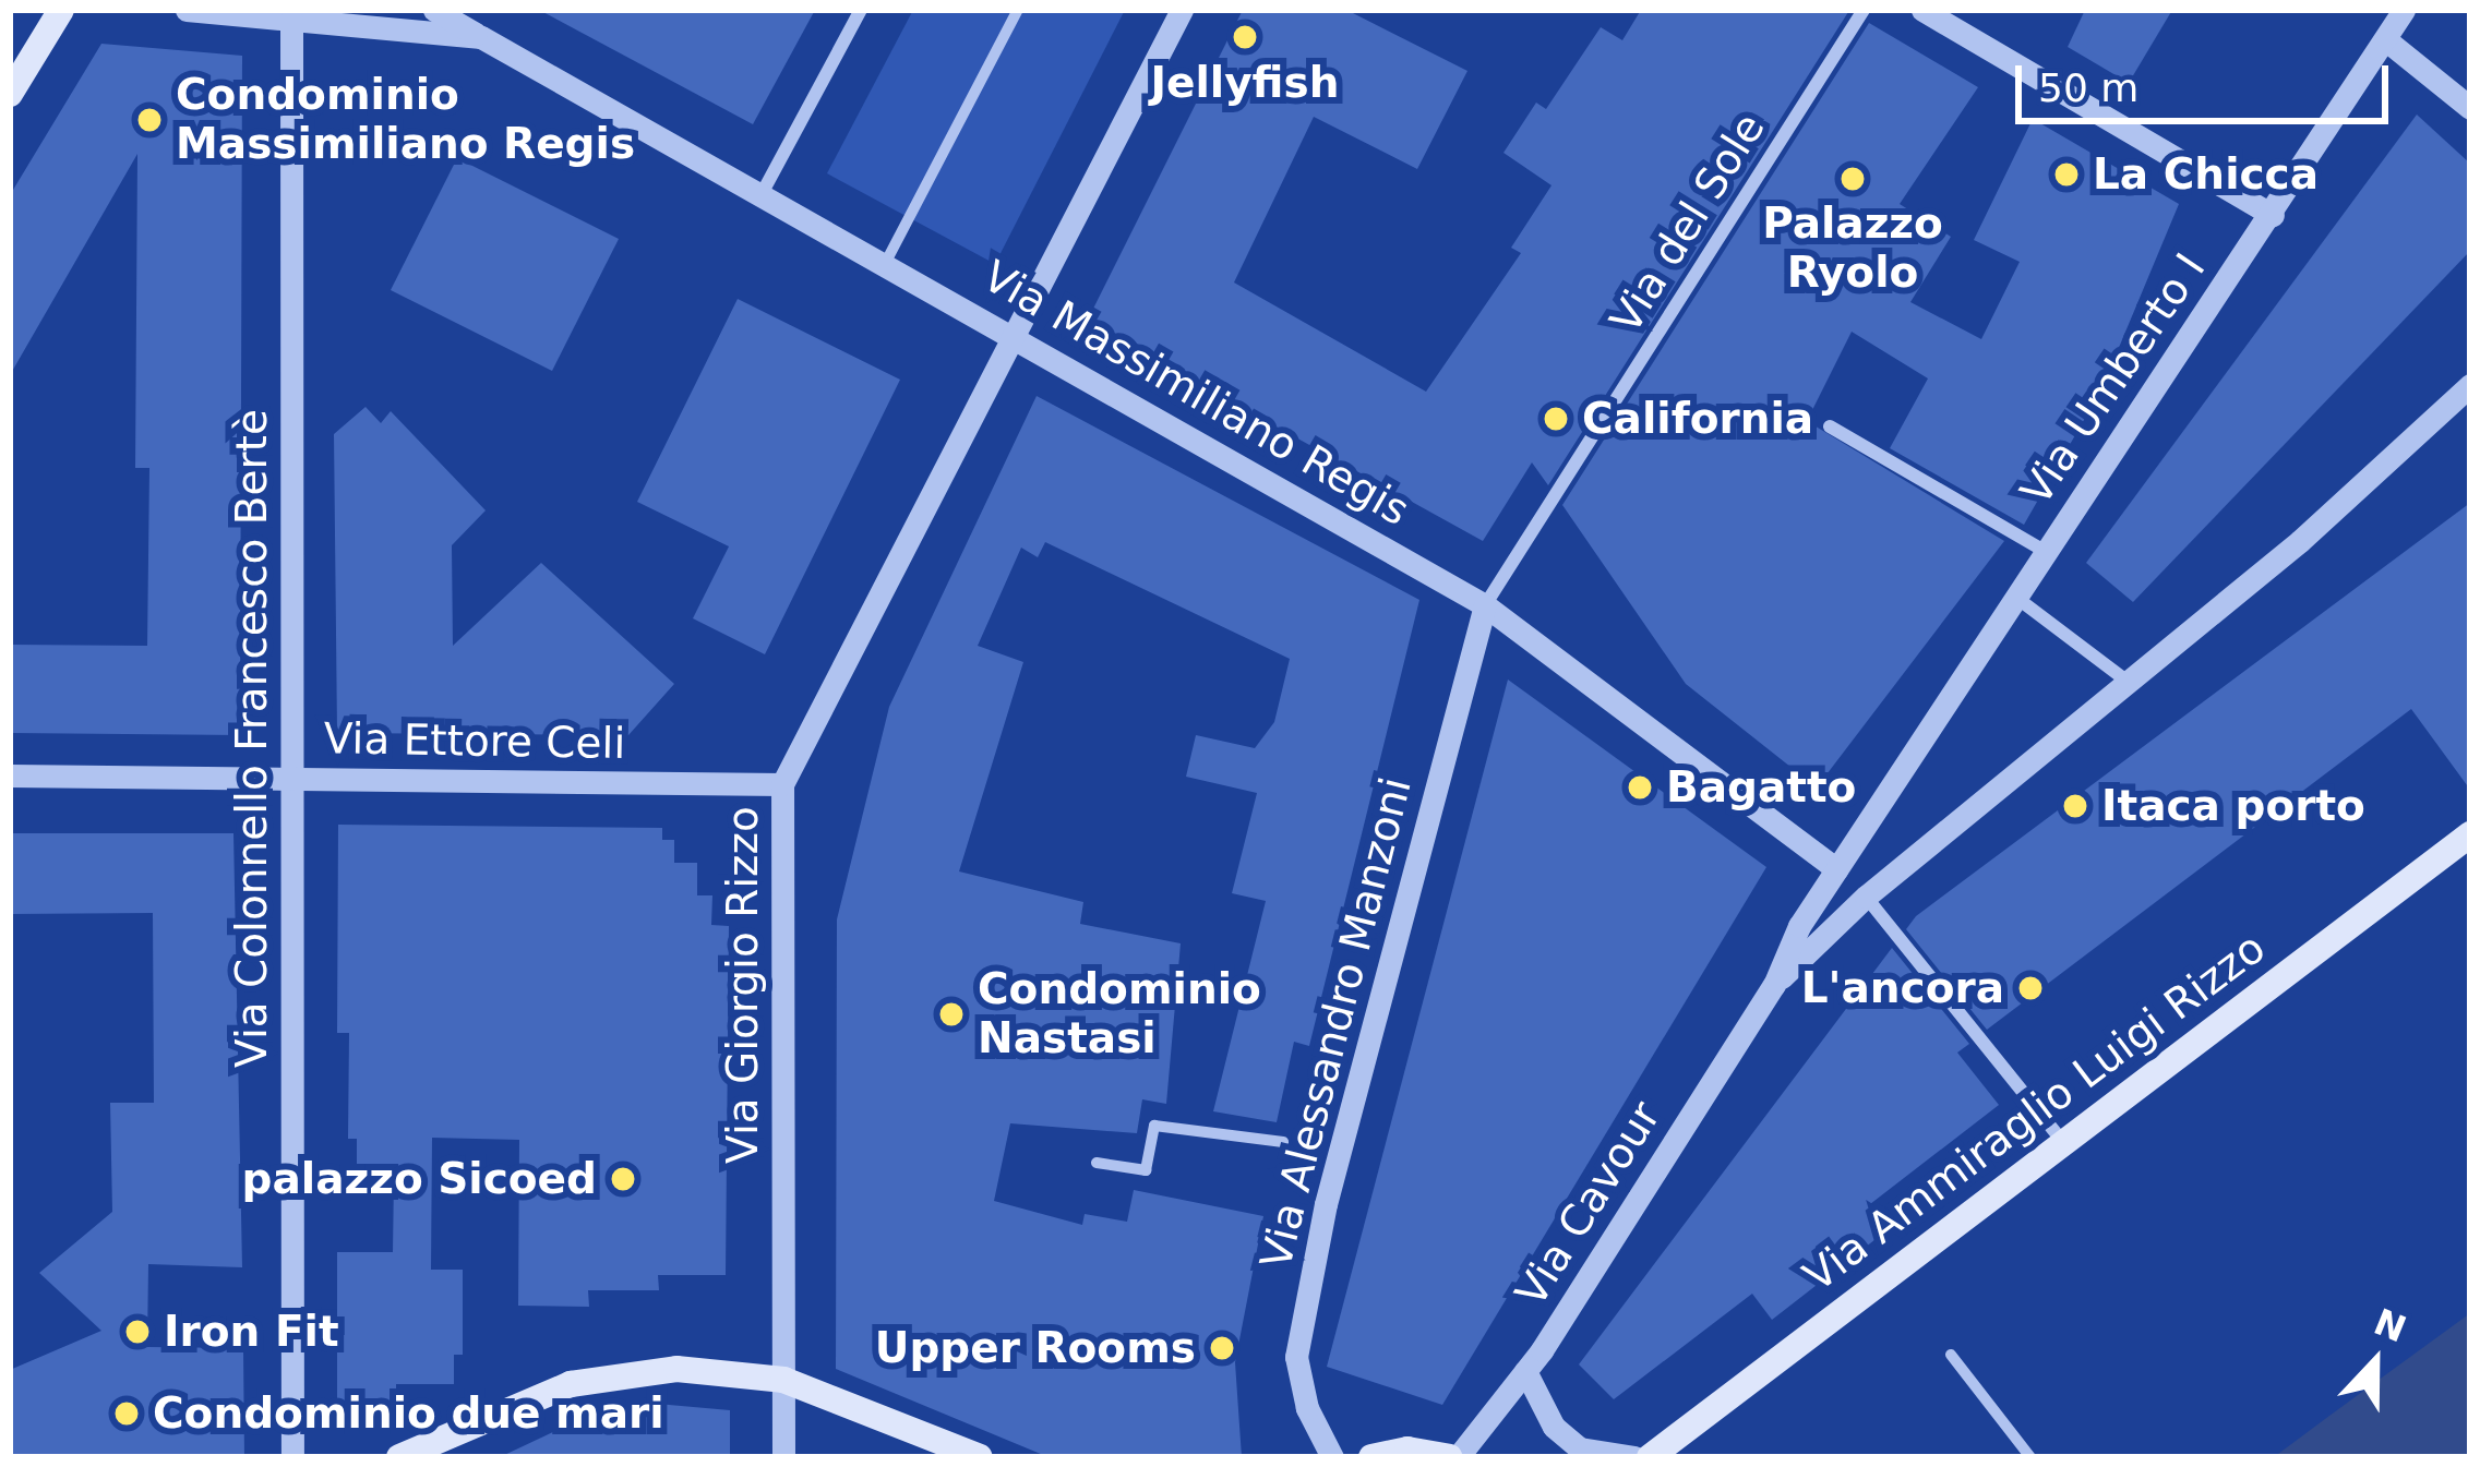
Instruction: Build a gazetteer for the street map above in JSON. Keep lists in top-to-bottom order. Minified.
{"streets":{"main road":["Via Ammiraglio Luigi Rizzo"],"street":["Via del Sole","Via Umberto I","Via Massimiliano Regis","Via Colonnello Francesco Bertè","Via Ettore Celi","Via Giorgio Rizzo","Via Alessandro Manzoni","Via Cavour"]},"crossings":[["Via del Sole","Via Massimiliano Regis"],["Via del Sole","Via Alessandro Manzoni"],["Via Umberto I","Via Massimiliano Regis"],["Via Umberto I","Via Cavour"],["Via Massimiliano Regis","Via Colonnello Francesco Bertè"],["Via Massimiliano Regis","Via Giorgio Rizzo"],["Via Massimiliano Regis","Via Alessandro Manzoni"],["Via Massimiliano Regis","Via Cavour"],["Via Colonnello Francesco Bertè","Via Ettore Celi"],["Via Ettore Celi","Via Giorgio Rizzo"]],"places":["Jellyfish","Condominio Massimiliano Regis","La Chicca","Palazzo Ryolo","California","Bagatto","Itaca porto","L'ancora","Condominio Nastasi","palazzo Sicoed","Iron Fit","Upper Rooms","Condominio due mari"],"scale_bar":"50 m","north":"top"}
